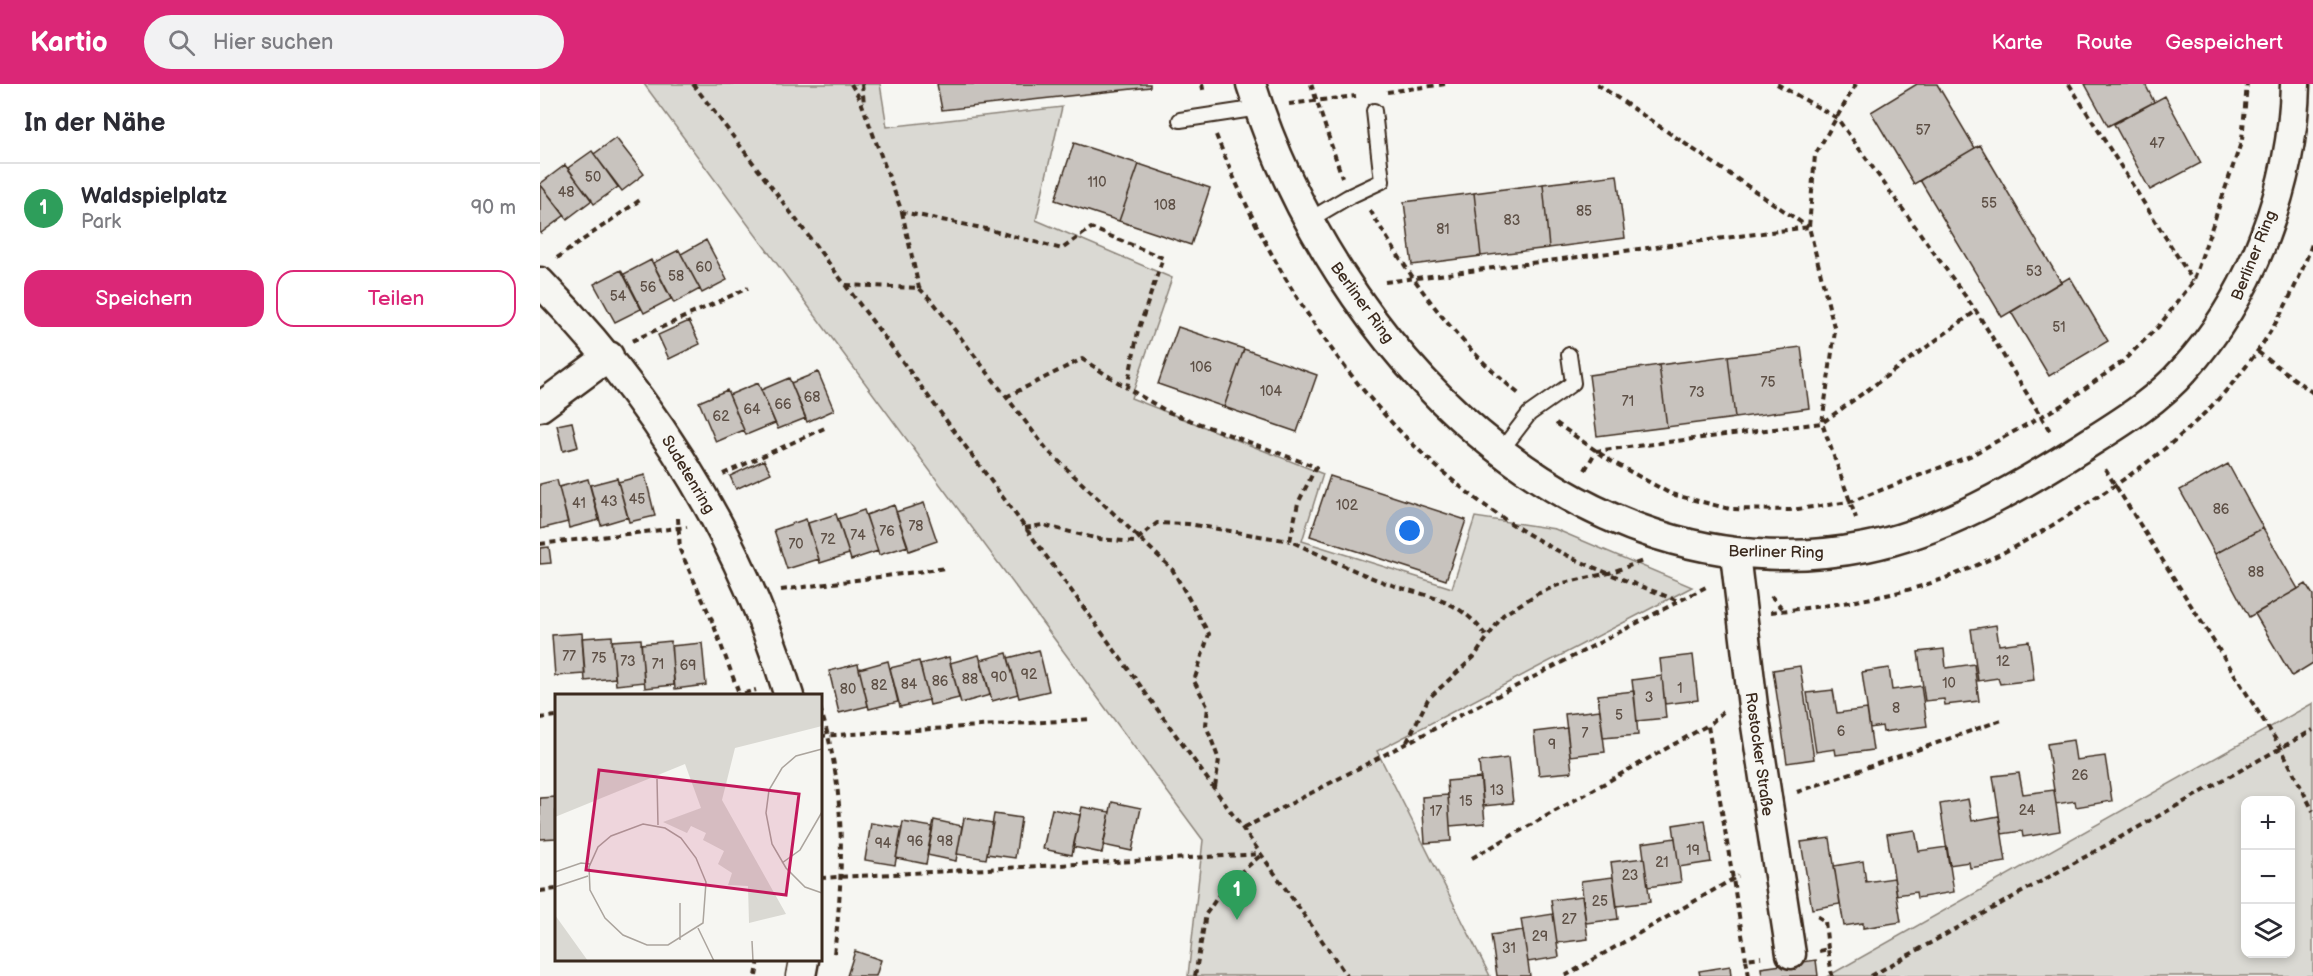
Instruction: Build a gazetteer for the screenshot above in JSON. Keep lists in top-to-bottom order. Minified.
{"streets":{"street":["Berliner Ring","Sudetenring","Rostocker Straße"]},"crossings":[["Berliner Ring","Rostocker Straße"]],"house_numbers":["57","47","50","110","48","55","108","85","83","81","60","53","58","56","54","51","106","75","104","73","68","71","66","64","62","45","43","41","102","86","78","76","74","72","70","88","77","75","73","12","71","69","92","90","88","86","10","84","82","1","80","3","8","5","6","7","9","26","13","15","24","17","96","98","94","19","21","23","25","27","29","31"],"page":{"header":"Kartio","search":"Hier suchen","nav":["Karte","Route","Gespeichert"],"heading":"In der Nähe","list":[{"mark":"1","name":"Waldspielplatz","note":"Park","value":"90 m"}],"buttons":["Speichern","Teilen"],"map_buttons":["+","−"],"pins":"1"}}
